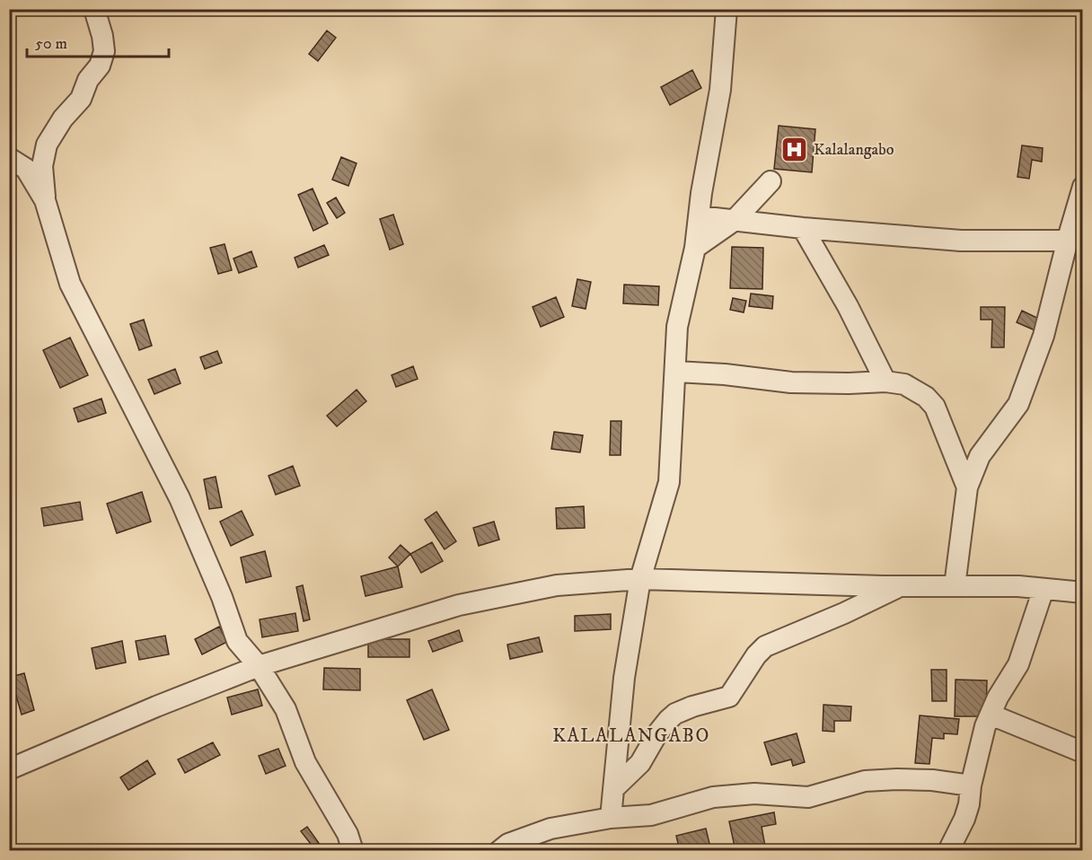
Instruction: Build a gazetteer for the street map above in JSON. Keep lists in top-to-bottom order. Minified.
{"districts":["KALALANGABO"],"places":{"hospital":["Kalalangabo"]},"scale_bar":"50 m"}
